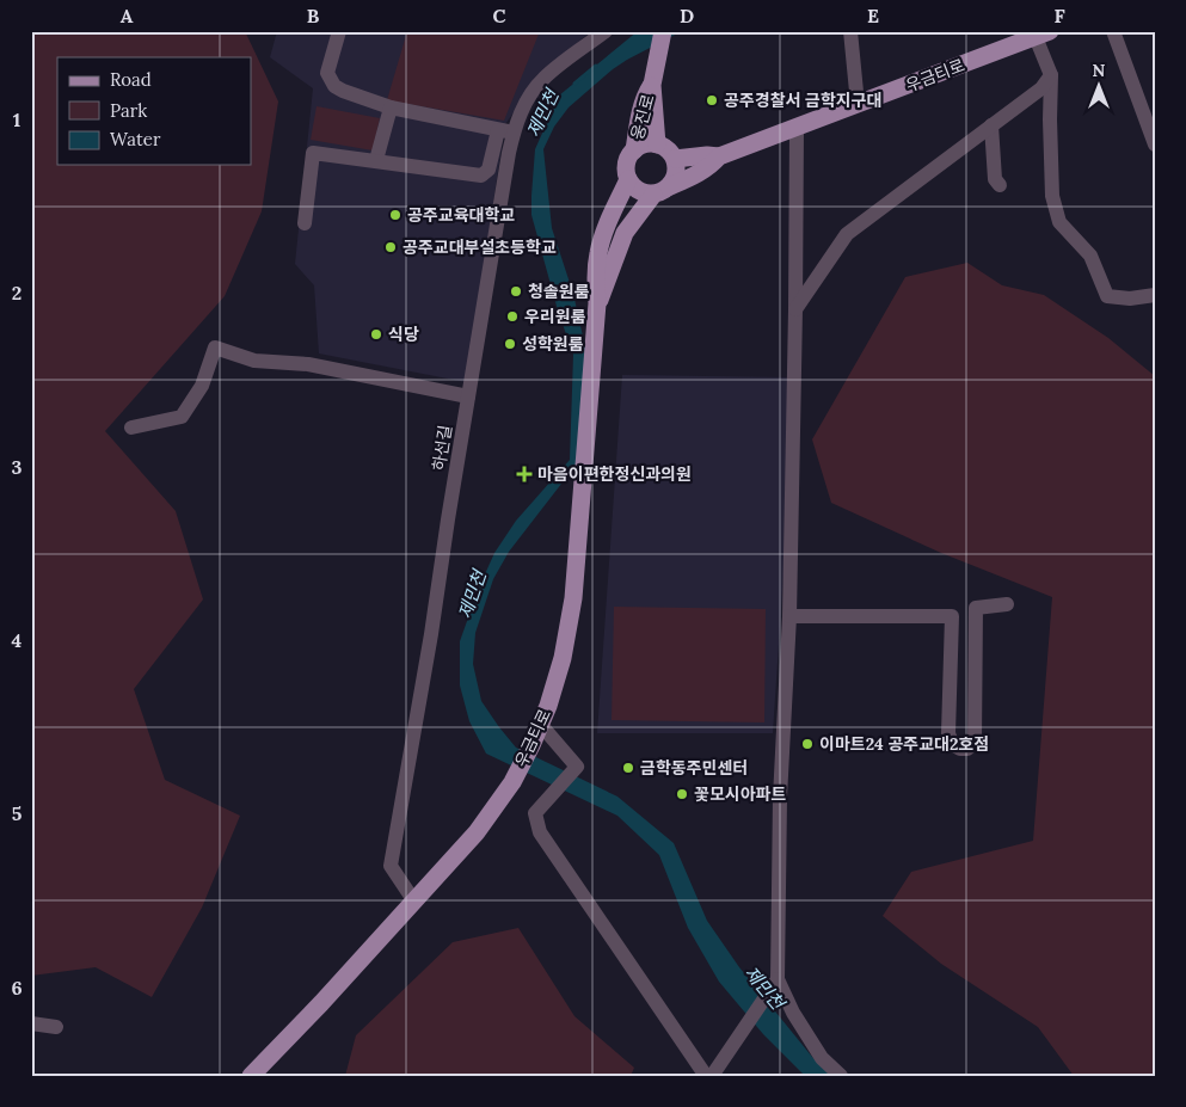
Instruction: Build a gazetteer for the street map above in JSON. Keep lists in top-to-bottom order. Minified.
{"streets":{"main road":["우금티로","웅진로"],"street":["하선길"]},"crossings":[["우금티로","웅진로"],["우금티로","하선길"]],"water":["제민천"],"places":{"other":["공주경찰서 금학지구대","공주교육대학교","공주교대부설초등학교","청솔원룸","우리원룸","식당","성학원룸","이마트24 공주교대2호점","금학동주민센터","꽃모시아파트"],"health":["마음이편한정신과의원"]},"legend":["Road","Park","Water"],"north":"top","grid":{"columns":["A","B","C","D","E","F"],"rows":["1","2","3","4","5","6"]}}
